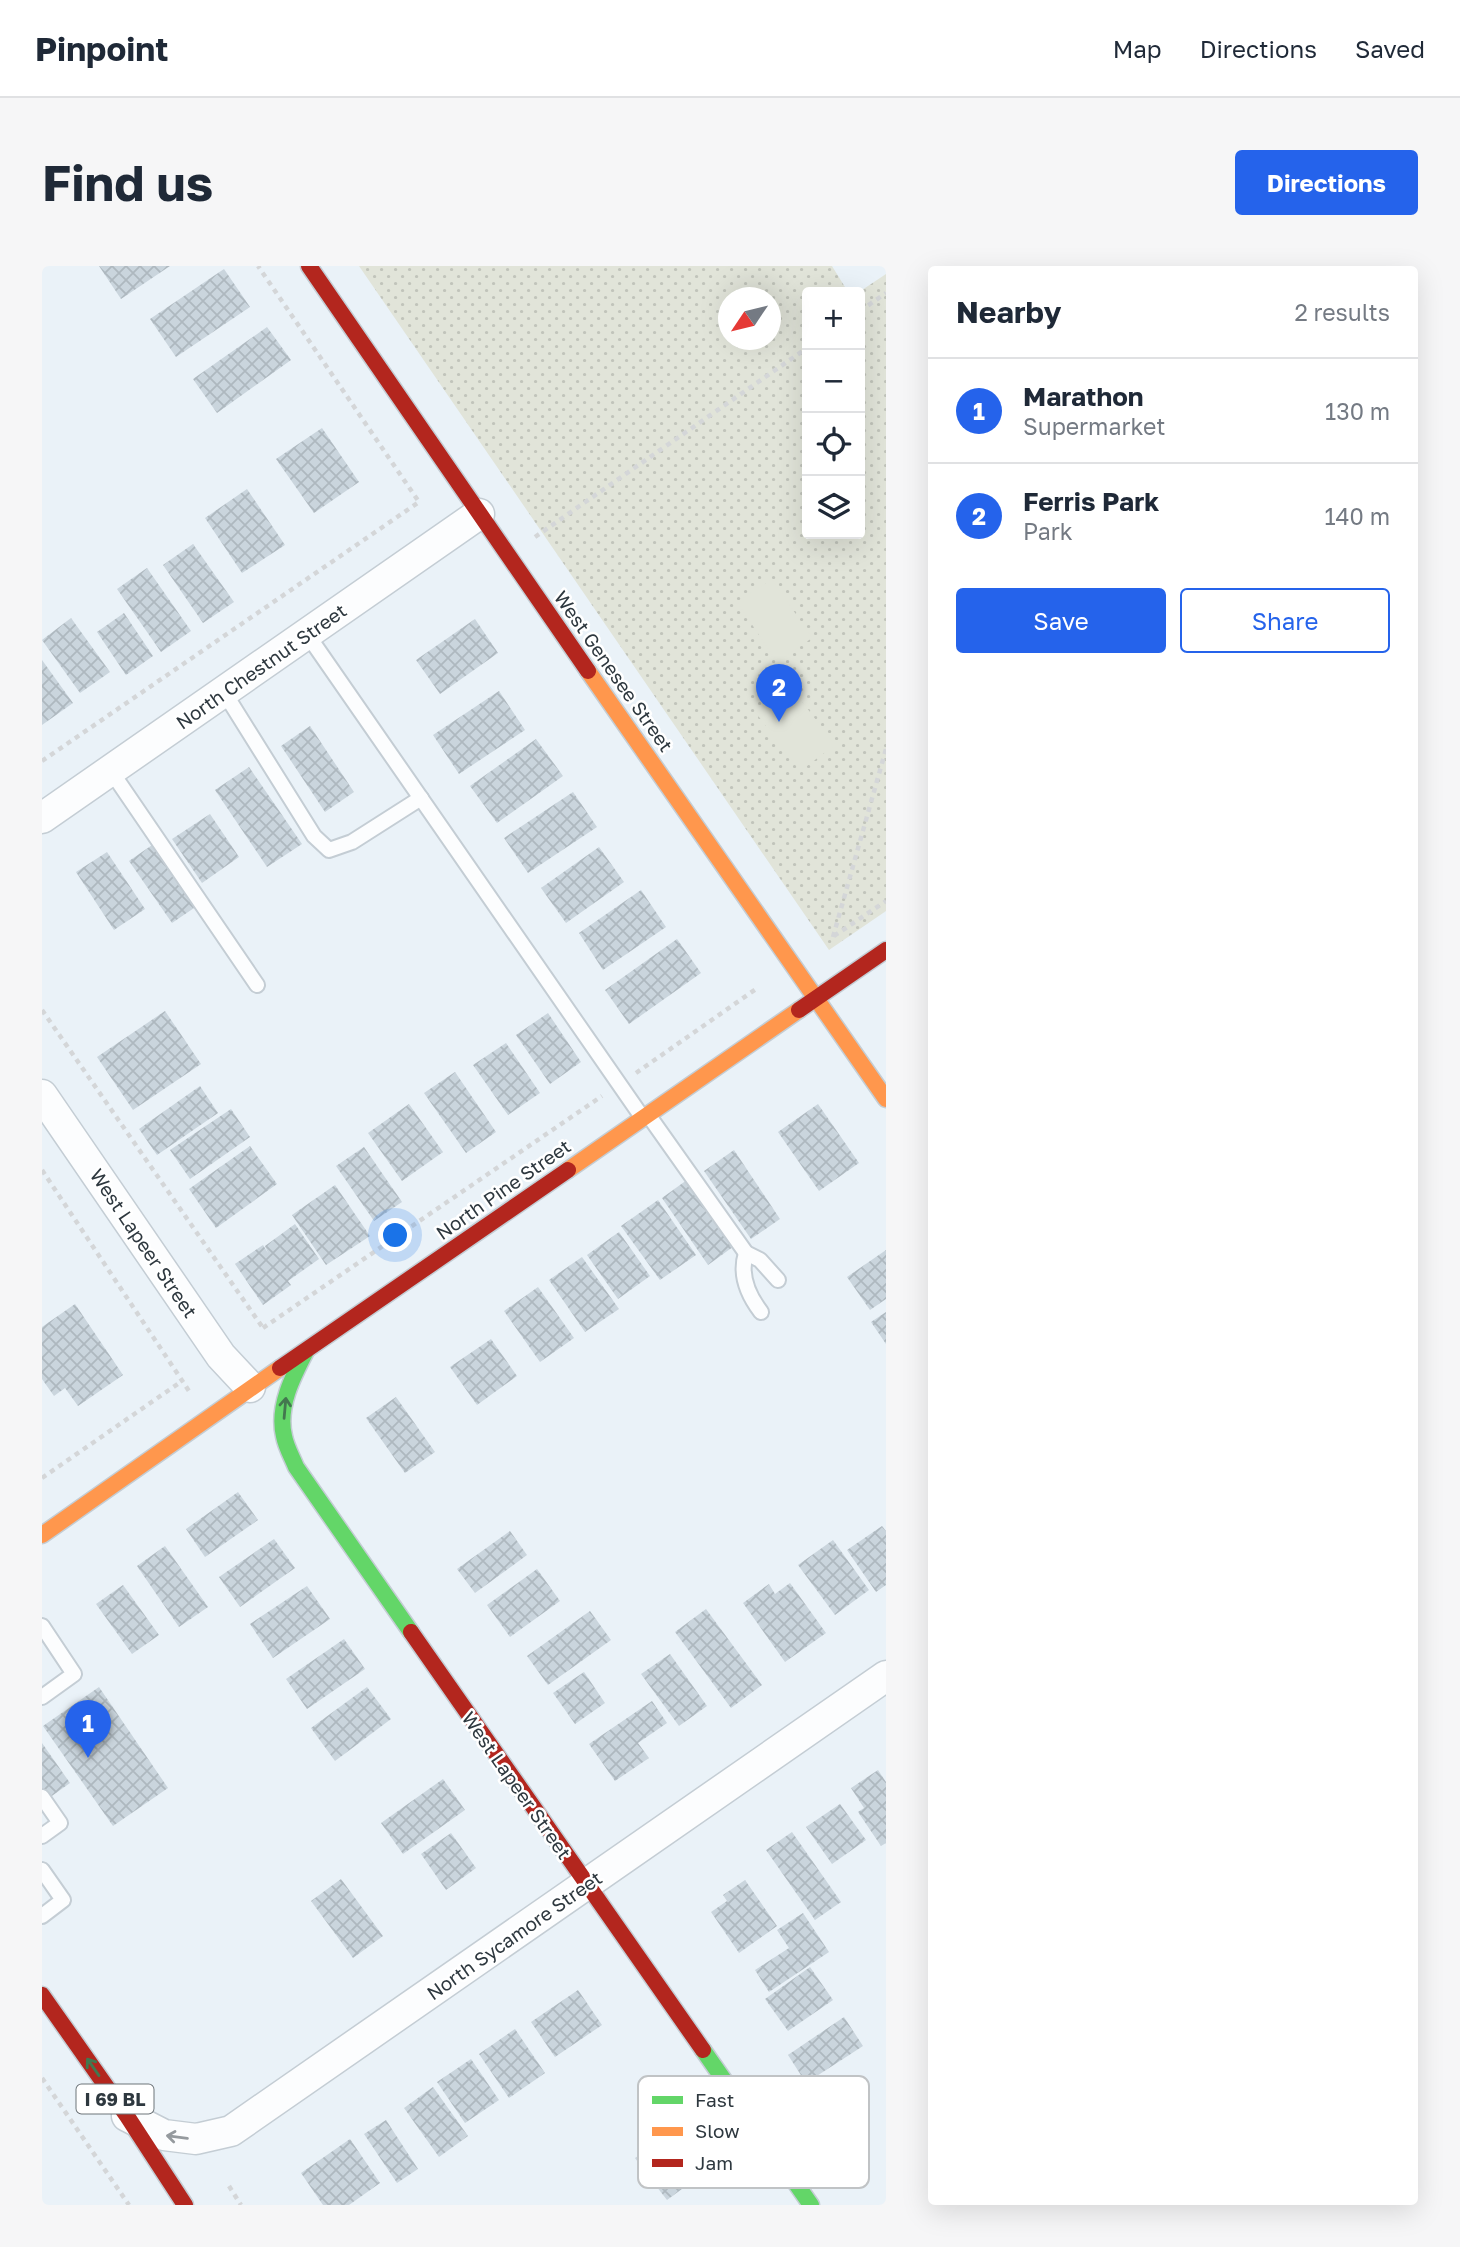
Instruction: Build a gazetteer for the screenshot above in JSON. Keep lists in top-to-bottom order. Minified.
{"streets":{"street":["North Chestnut Street","West Genesee Street","North Pine Street","West Lapeer Street","North Sycamore Street","I 69 BL"]},"crossings":[["North Chestnut Street","West Genesee Street"],["West Genesee Street","North Pine Street"],["North Pine Street","West Lapeer Street"],["West Lapeer Street","North Sycamore Street"],["North Sycamore Street","I 69 BL"]],"one_way":["West Lapeer Street","North Sycamore Street"],"legend":["Fast","Slow","Jam"],"north":"bottom left","page":{"header":"Pinpoint","nav":["Map","Directions","Saved"],"buttons":["Directions",["Save","Share"]],"title":"Find us","heading":["Nearby","2 results"],"map_buttons":["+","−"],"list":[{"mark":"1","name":"Marathon","note":"Supermarket","value":"130 m"},{"mark":"2","name":"Ferris Park","note":"Park","value":"140 m"}],"pins":["2","1"]}}
